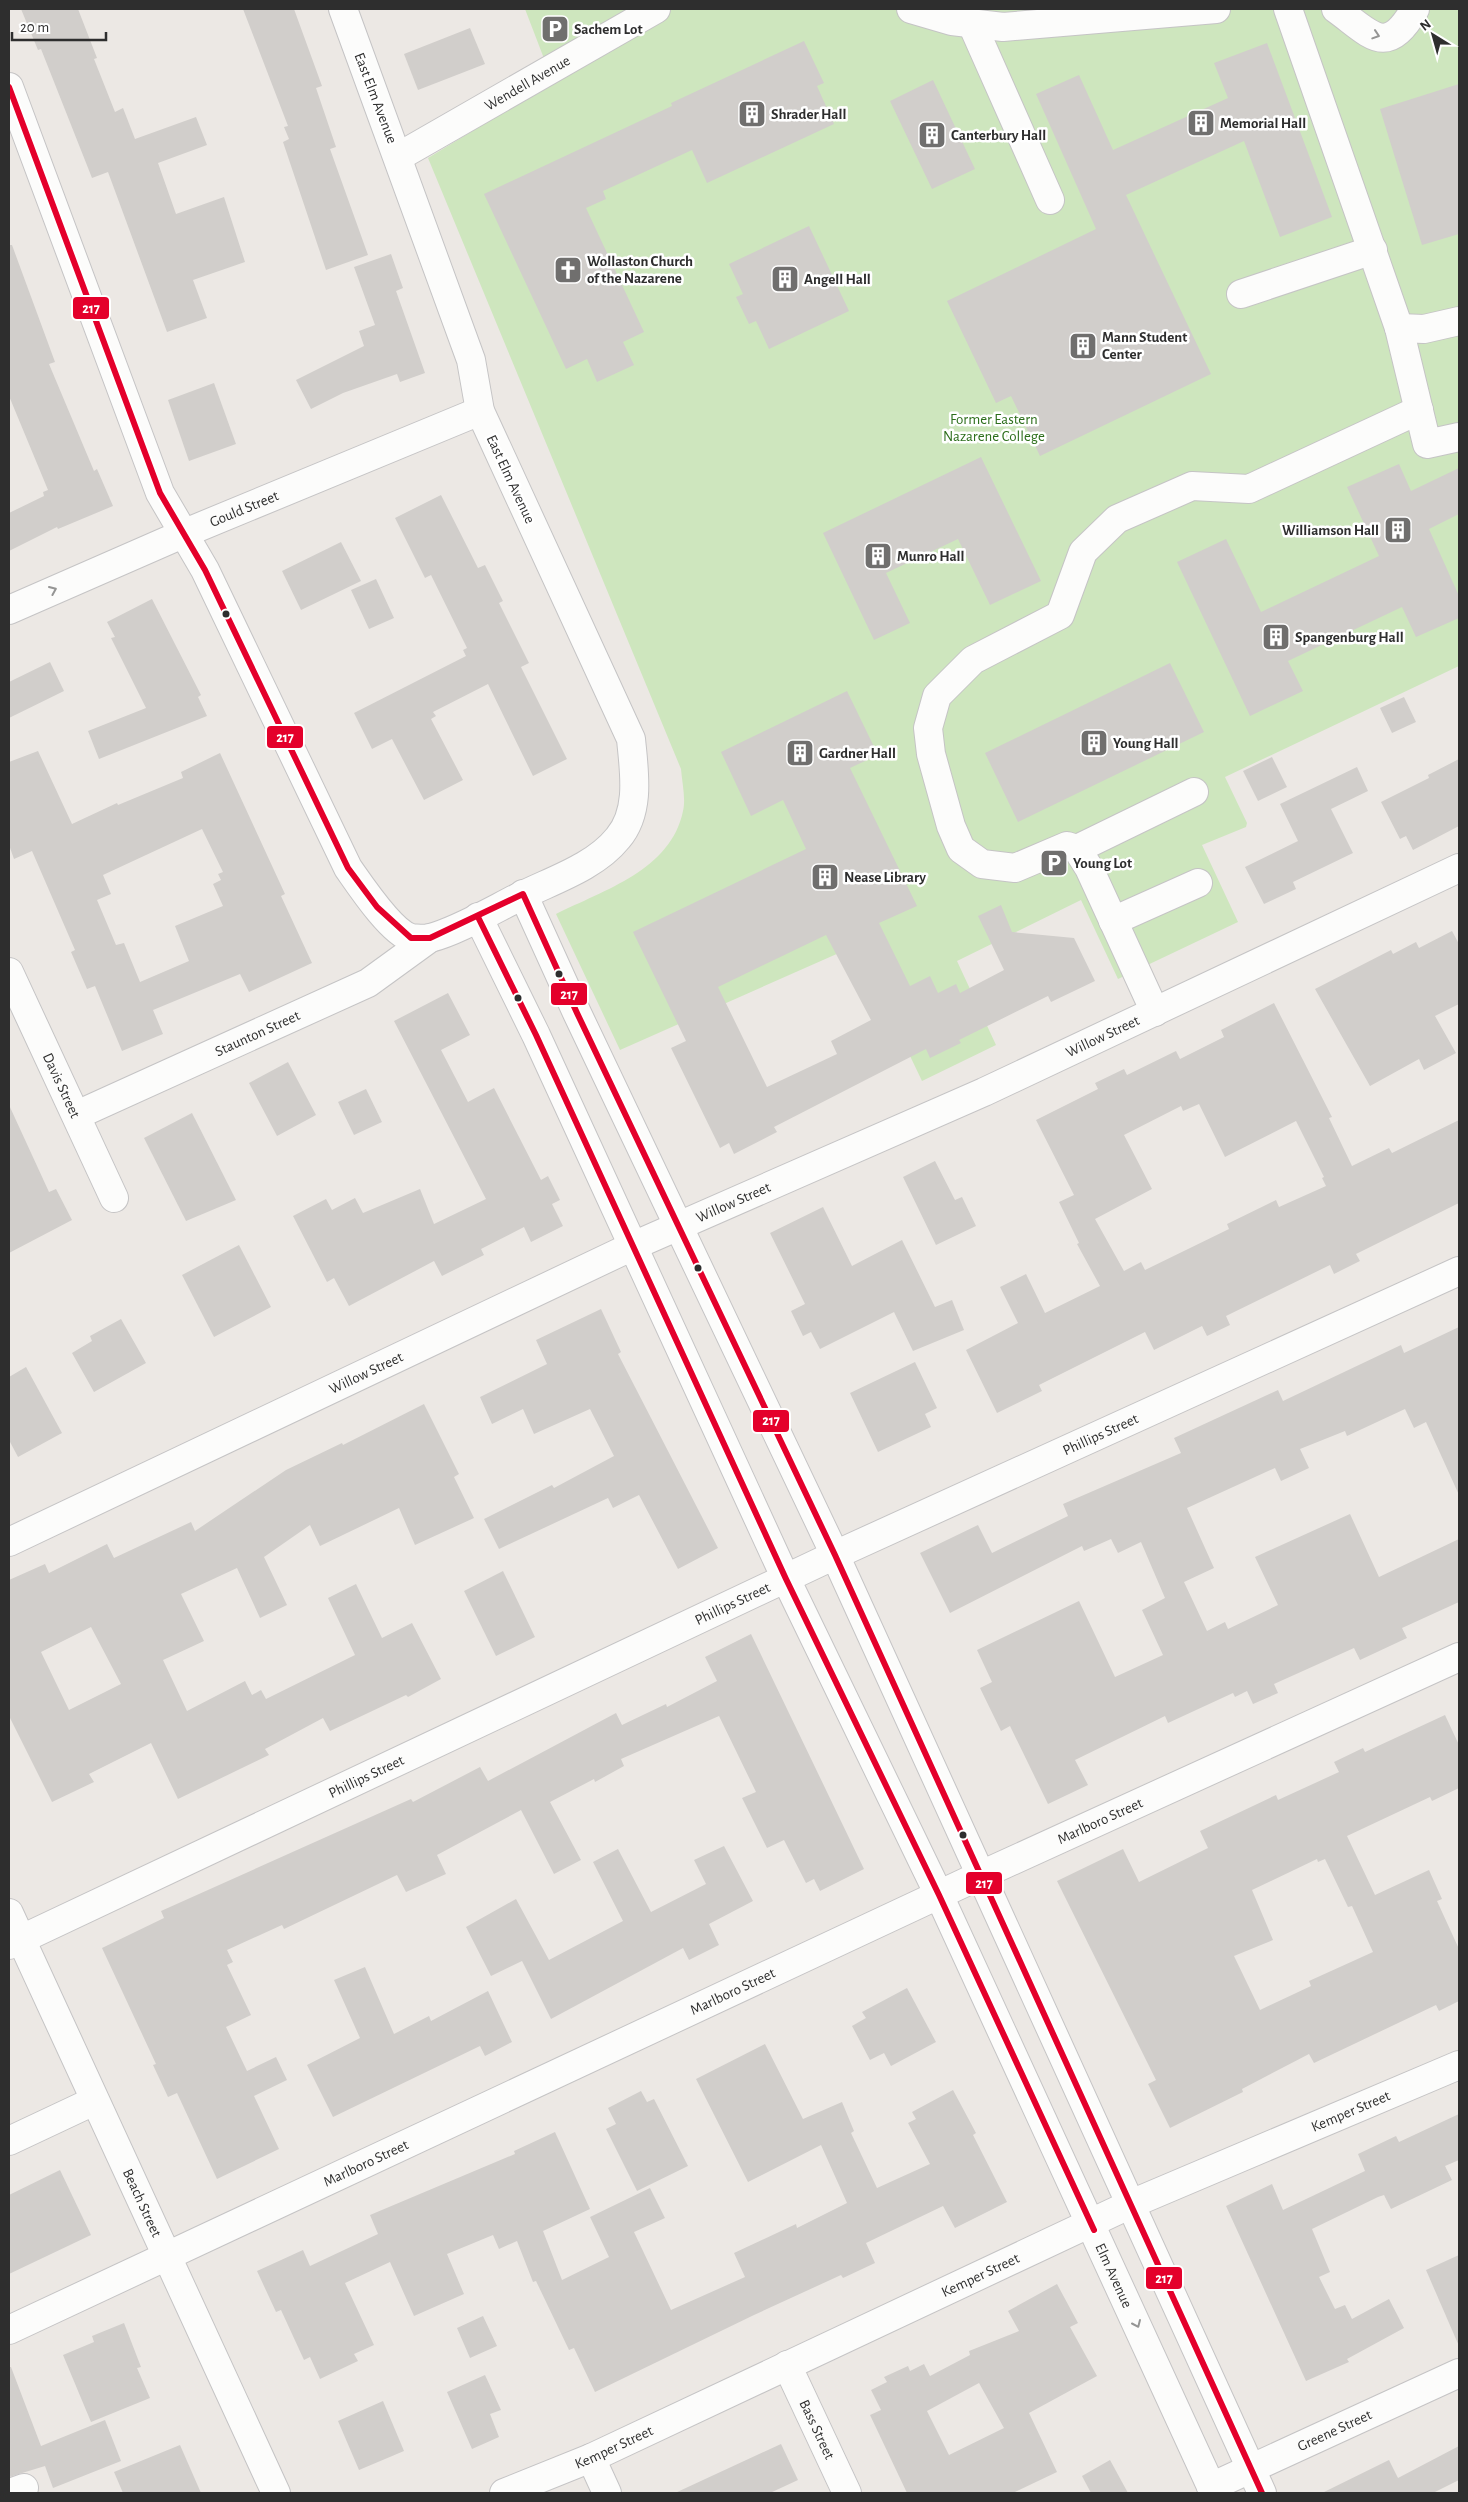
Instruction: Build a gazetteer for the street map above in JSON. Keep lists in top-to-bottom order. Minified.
{"streets":{"street":["Wendell Avenue","East Elm Avenue","Gould Street","Staunton Street","Willow Street","Davis Street","Phillips Street","Marlboro Street","Kemper Street","Beach Street","Elm Avenue","Bass Street","Greene Street"]},"crossings":[["Wendell Avenue","East Elm Avenue"],["East Elm Avenue","Gould Street"],["East Elm Avenue","Staunton Street"],["East Elm Avenue","Elm Avenue"],["Staunton Street","Davis Street"],["Staunton Street","Elm Avenue"],["Willow Street","Elm Avenue"],["Phillips Street","Beach Street"],["Phillips Street","Elm Avenue"],["Marlboro Street","Beach Street"],["Marlboro Street","Elm Avenue"],["Kemper Street","Elm Avenue"],["Kemper Street","Bass Street"],["Elm Avenue","Greene Street"]],"one_way":["Gould Street"],"parks":["Former Eastern Nazarene College"],"places":{"parking":["Sachem Lot","Young Lot"],"building":["Shrader Hall","Memorial Hall","Canterbury Hall","Angell Hall","Mann Student Center","Williamson Hall","Munro Hall","Spangenburg Hall","Young Hall","Gardner Hall","Nease Library"],"church":["Wollaston Church of the Nazarene"]},"lines":["transit line 217"],"scale_bar":"20 m","north":"top left"}
